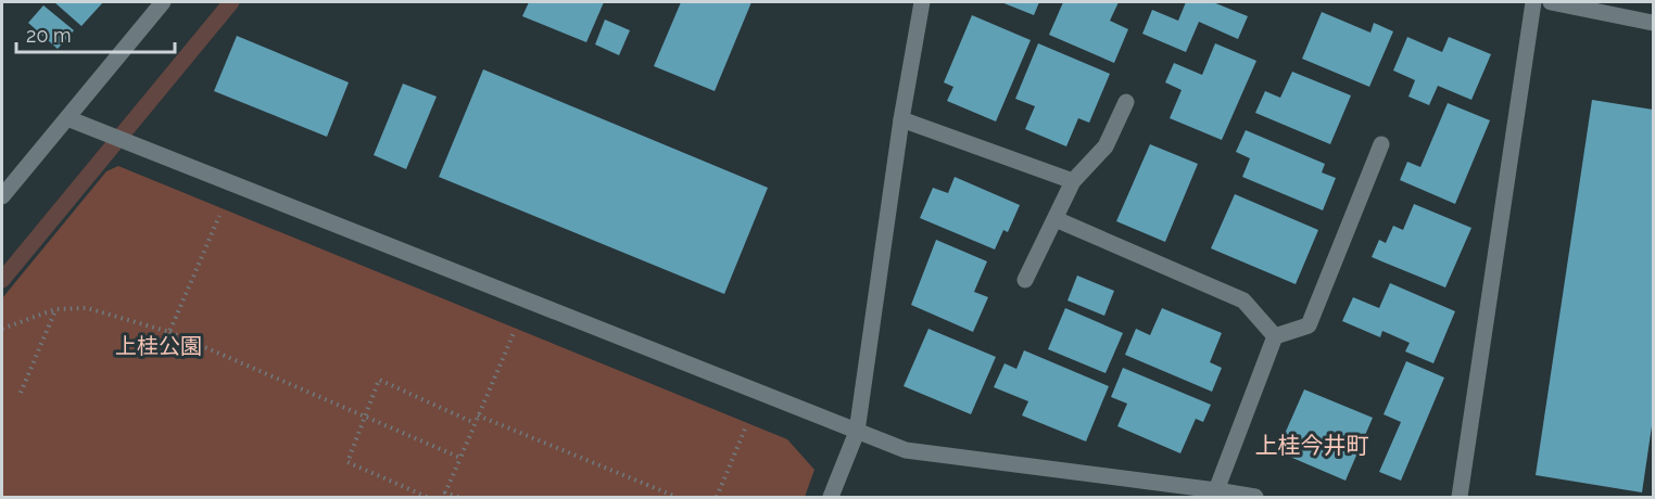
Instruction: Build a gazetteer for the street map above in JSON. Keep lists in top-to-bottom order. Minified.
{"districts":["上桂今井町"],"parks":["上桂公園"],"scale_bar":"20 m"}
